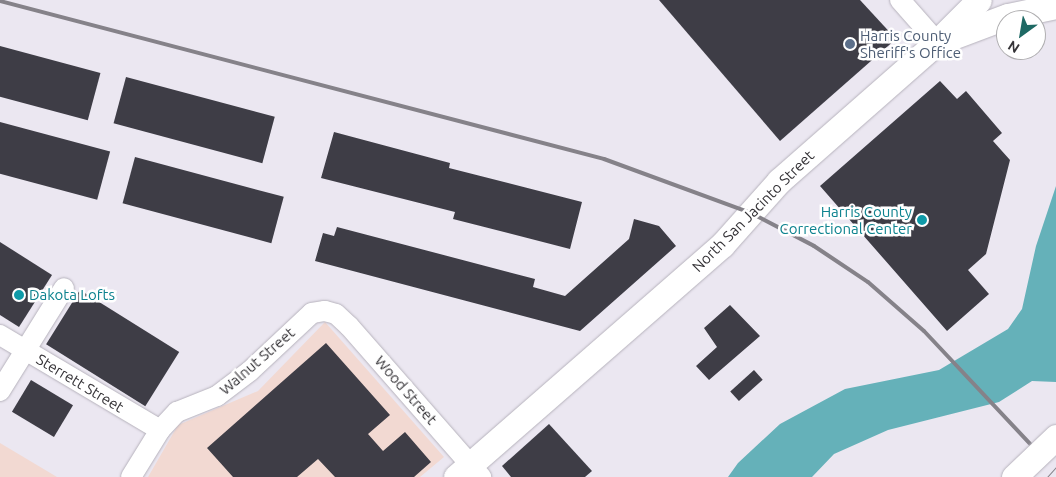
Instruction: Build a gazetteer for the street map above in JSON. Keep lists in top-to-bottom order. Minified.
{"streets":{"main road":["North San Jacinto Street"],"street":["Walnut Street","Sterrett Street","Wood Street"]},"crossings":[["North San Jacinto Street","Wood Street"],["Walnut Street","Sterrett Street"],["Walnut Street","Wood Street"]],"places":["Harris County Sheriff's Office","Harris County Correctional Center","Dakota Lofts"],"north":"bottom left"}
